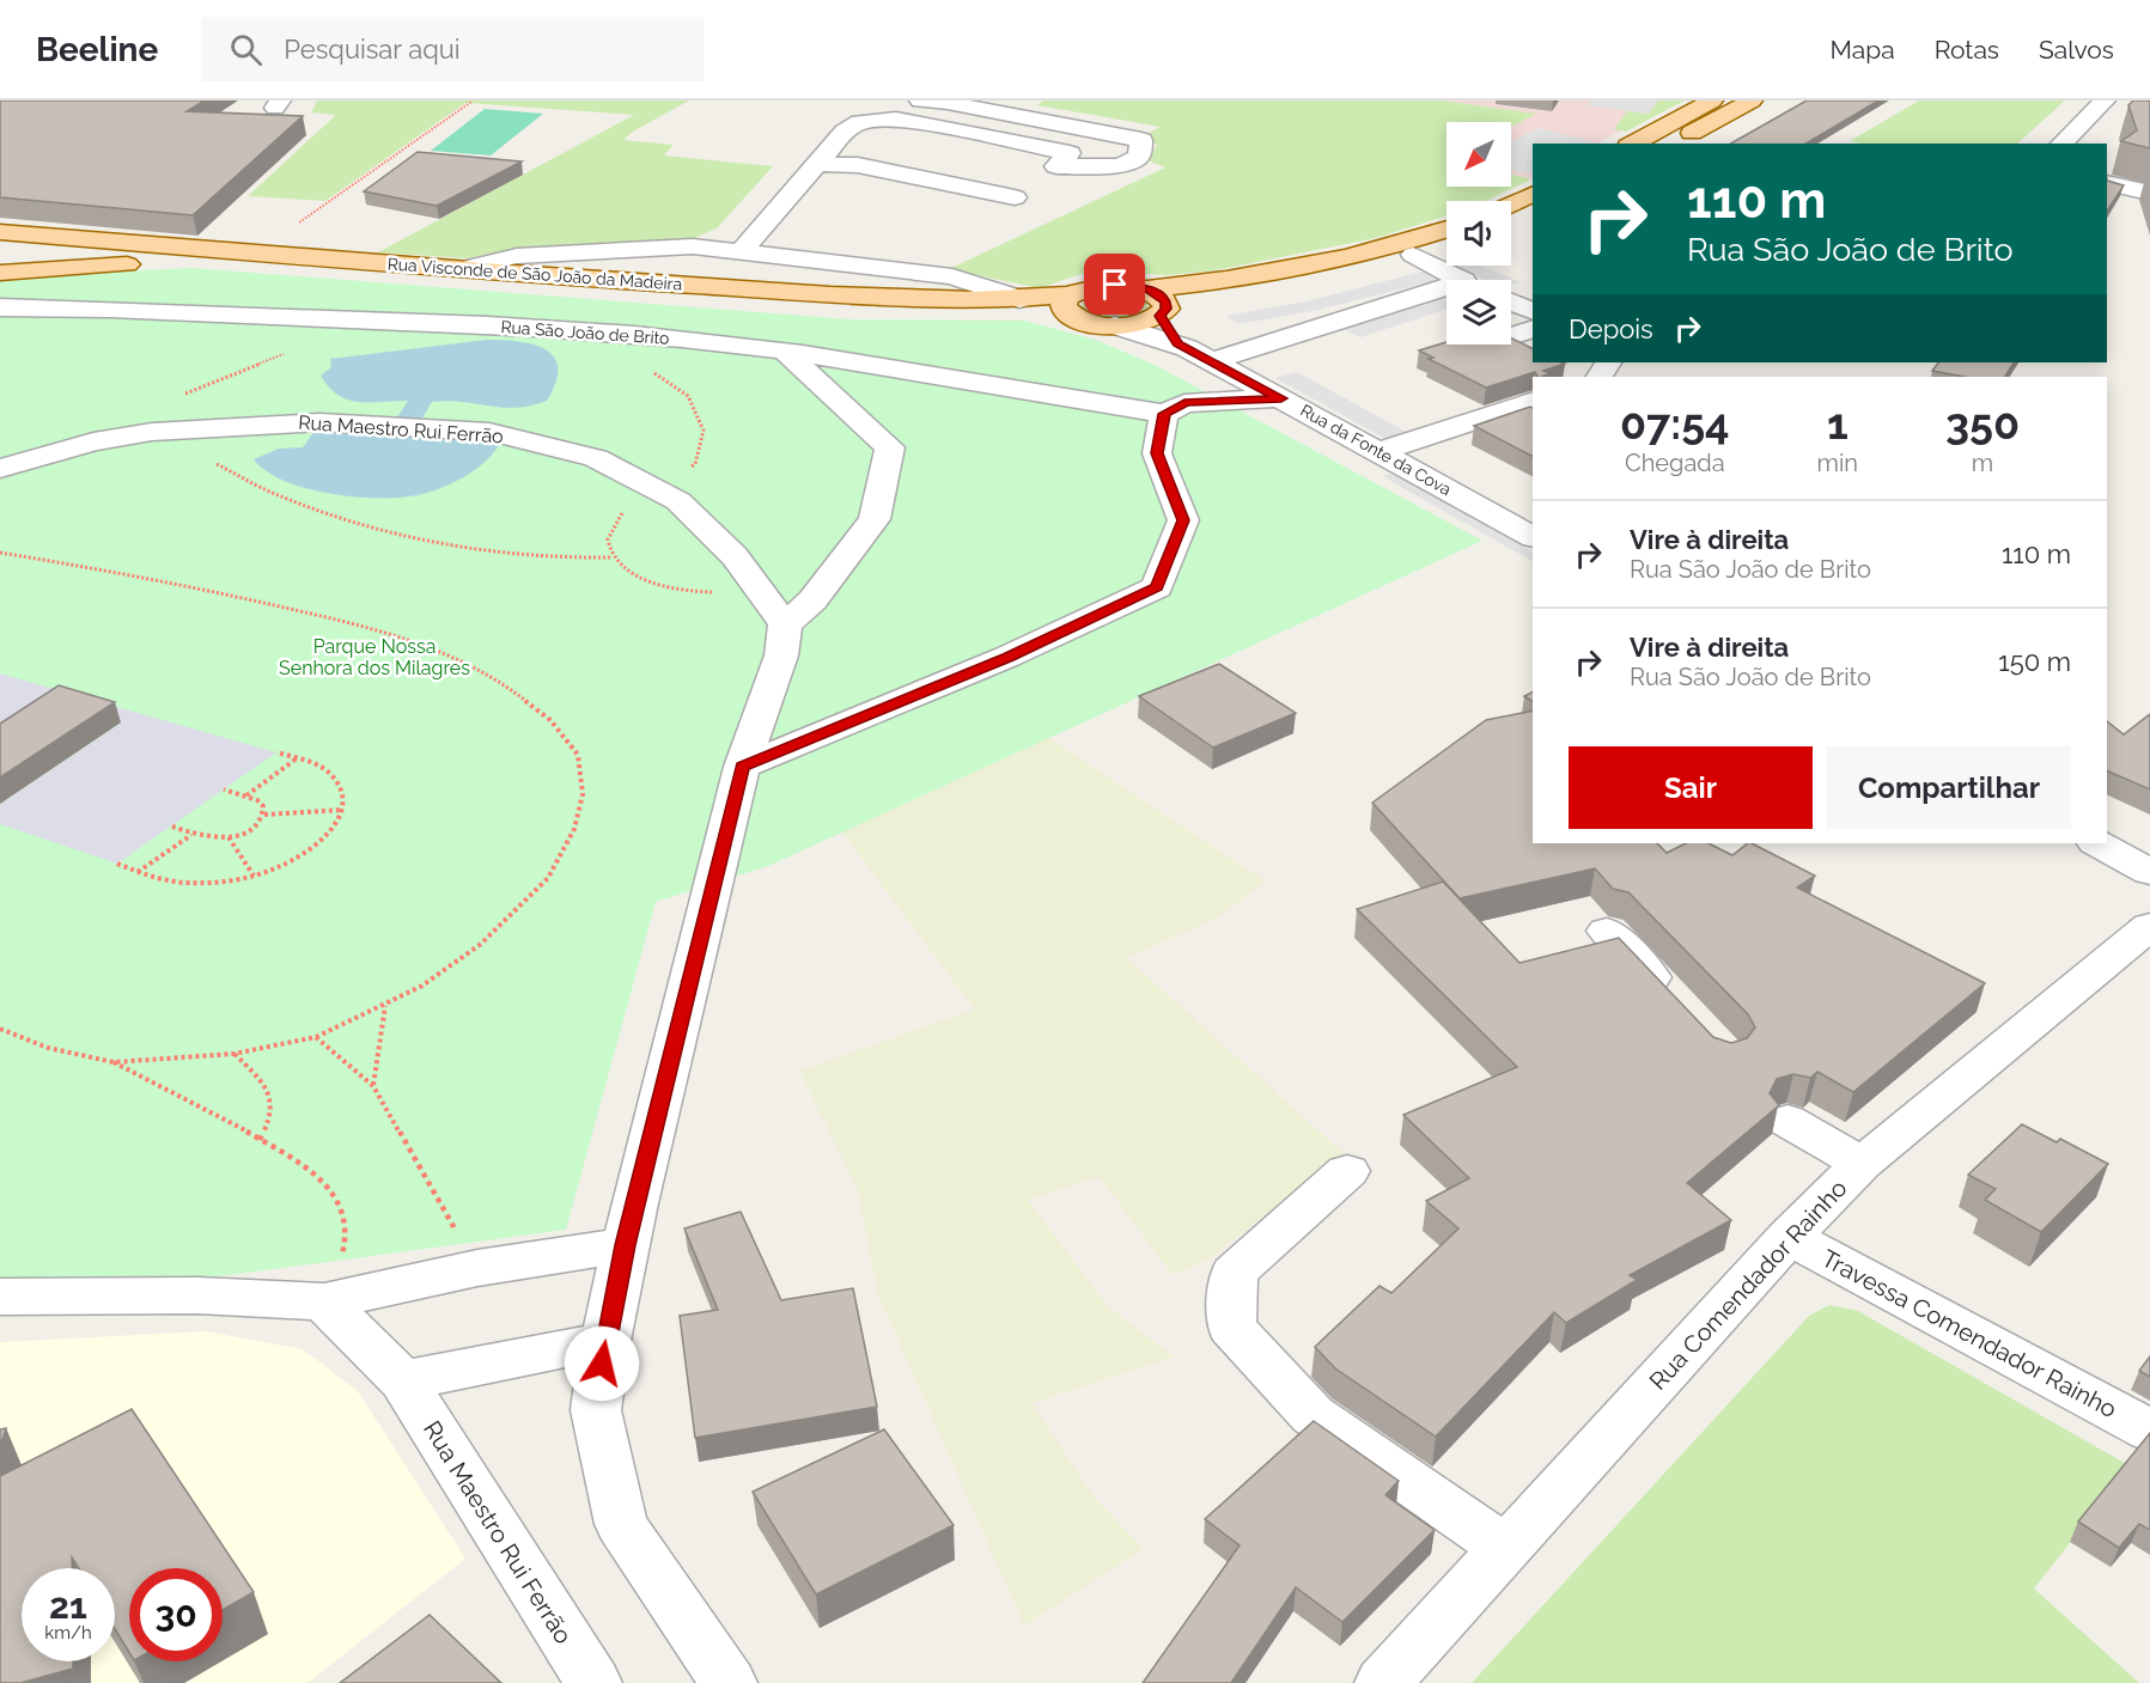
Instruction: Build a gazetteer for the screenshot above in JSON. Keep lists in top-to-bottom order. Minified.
{"streets":{"main road":["Rua Visconde de São João da Madeira"],"street":["Rua São João de Brito","Rua Maestro Rui Ferrão","Rua da Fonte da Cova","Rua Comendador Rainho","Travessa Comendador Rainho"]},"crossings":[["Rua Visconde de São João da Madeira","Rua da Fonte da Cova"],["Rua São João de Brito","Rua da Fonte da Cova"],["Rua Comendador Rainho","Travessa Comendador Rainho"]],"parks":["Parque Nossa Senhora dos Milagres"],"north":"bottom left","page":{"header":"Beeline","search":"Pesquisar aqui","nav":["Mapa","Rotas","Salvos"],"turn":["110 m","Rua São João de Brito"],"then":"Depois","eta":["07:54","Chegada","1","min","350","m"],"list":[{"name":"Vire à direita","note":"Rua São João de Brito","value":"110 m"},{"name":"Vire à direita","note":"Rua São João de Brito","value":"150 m"}],"buttons":["Sair","Compartilhar"],"speed":"21 km/h","limit":"30"}}
